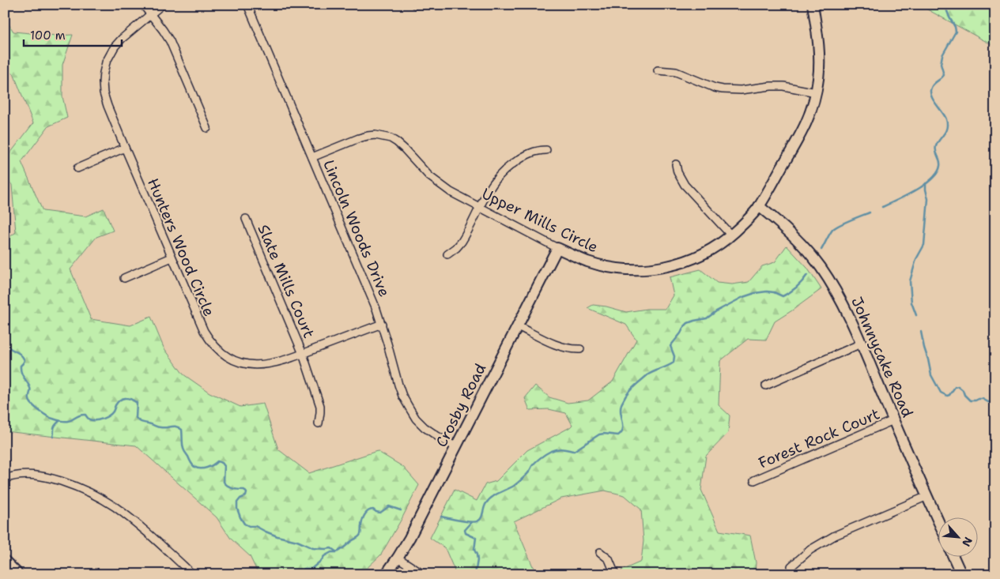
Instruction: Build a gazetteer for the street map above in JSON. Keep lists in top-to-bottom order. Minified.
{"streets":{"street":["Upper Mills Circle","Lincoln Woods Drive","Hunters Wood Circle","Slate Mills Court","Johnnycake Road","Crosby Road","Forest Rock Court"]},"crossings":[["Upper Mills Circle","Lincoln Woods Drive"],["Upper Mills Circle","Johnnycake Road"],["Upper Mills Circle","Crosby Road"],["Lincoln Woods Drive","Hunters Wood Circle"],["Lincoln Woods Drive","Crosby Road"],["Hunters Wood Circle","Slate Mills Court"],["Johnnycake Road","Forest Rock Court"]],"scale_bar":"100 m","north":"bottom right"}
